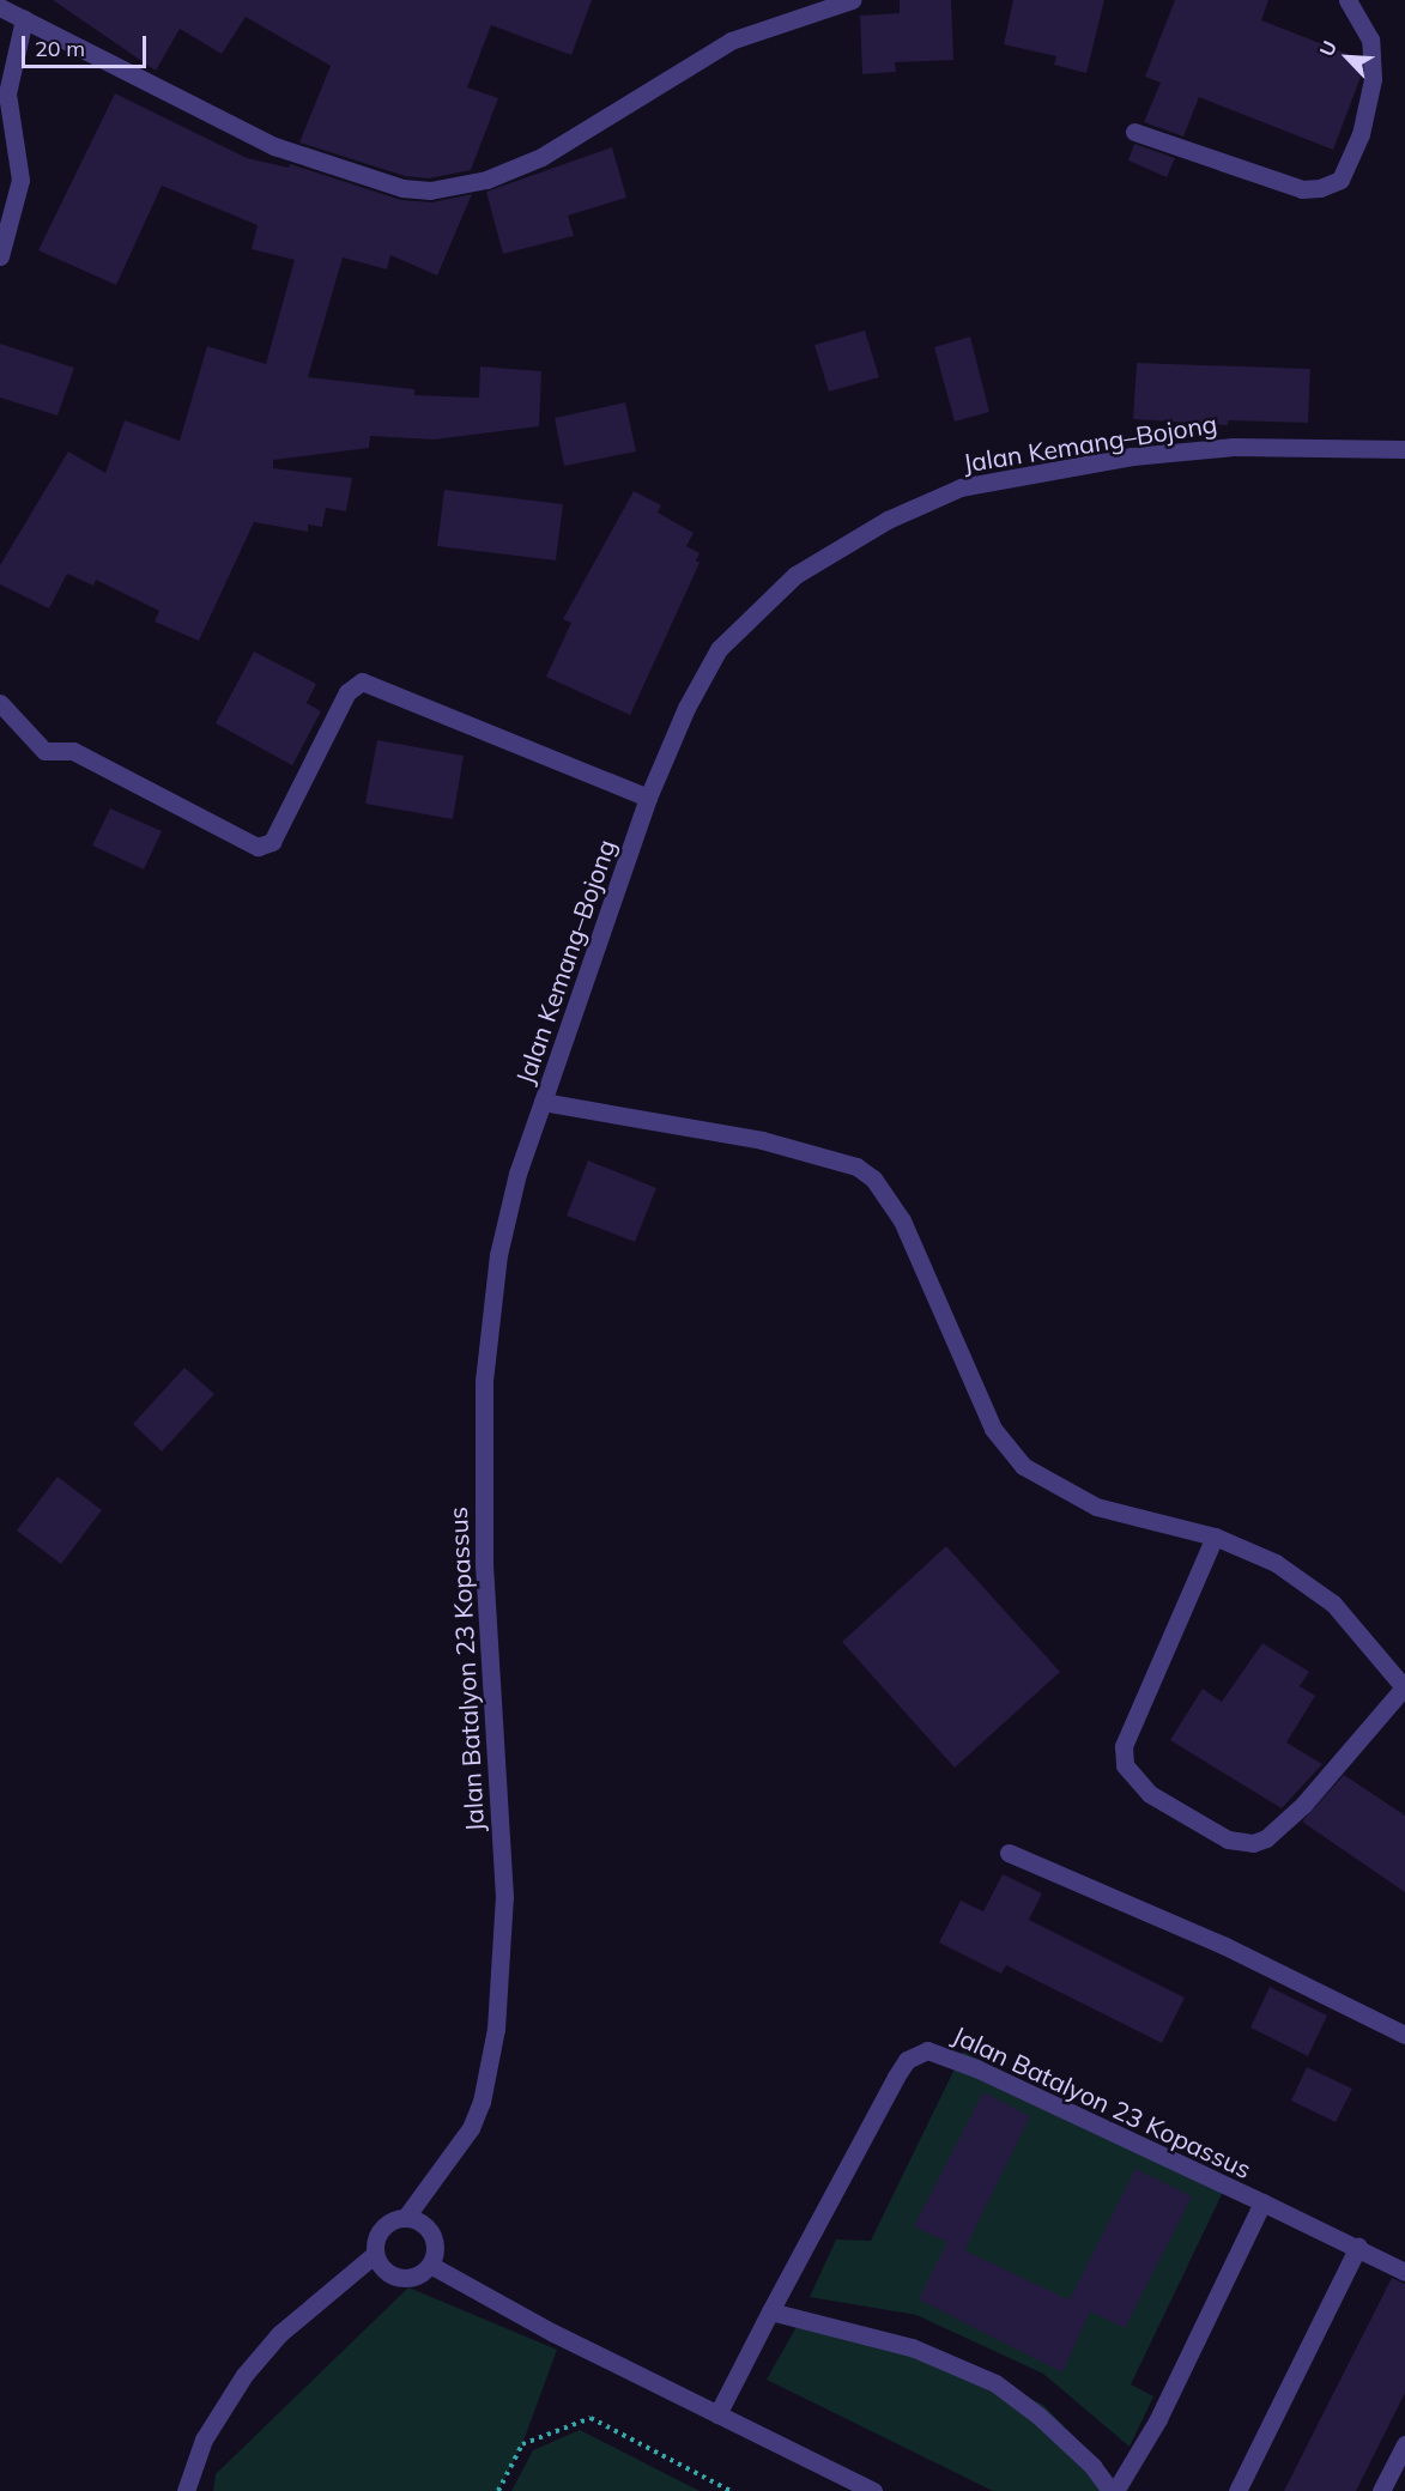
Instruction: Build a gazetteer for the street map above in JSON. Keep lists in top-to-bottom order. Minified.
{"streets":{"street":["Jalan Kemang–Bojong","Jalan Batalyon 23 Kopassus"]},"crossings":[["Jalan Kemang–Bojong","Jalan Batalyon 23 Kopassus"]],"scale_bar":"20 m","north":"top left"}
